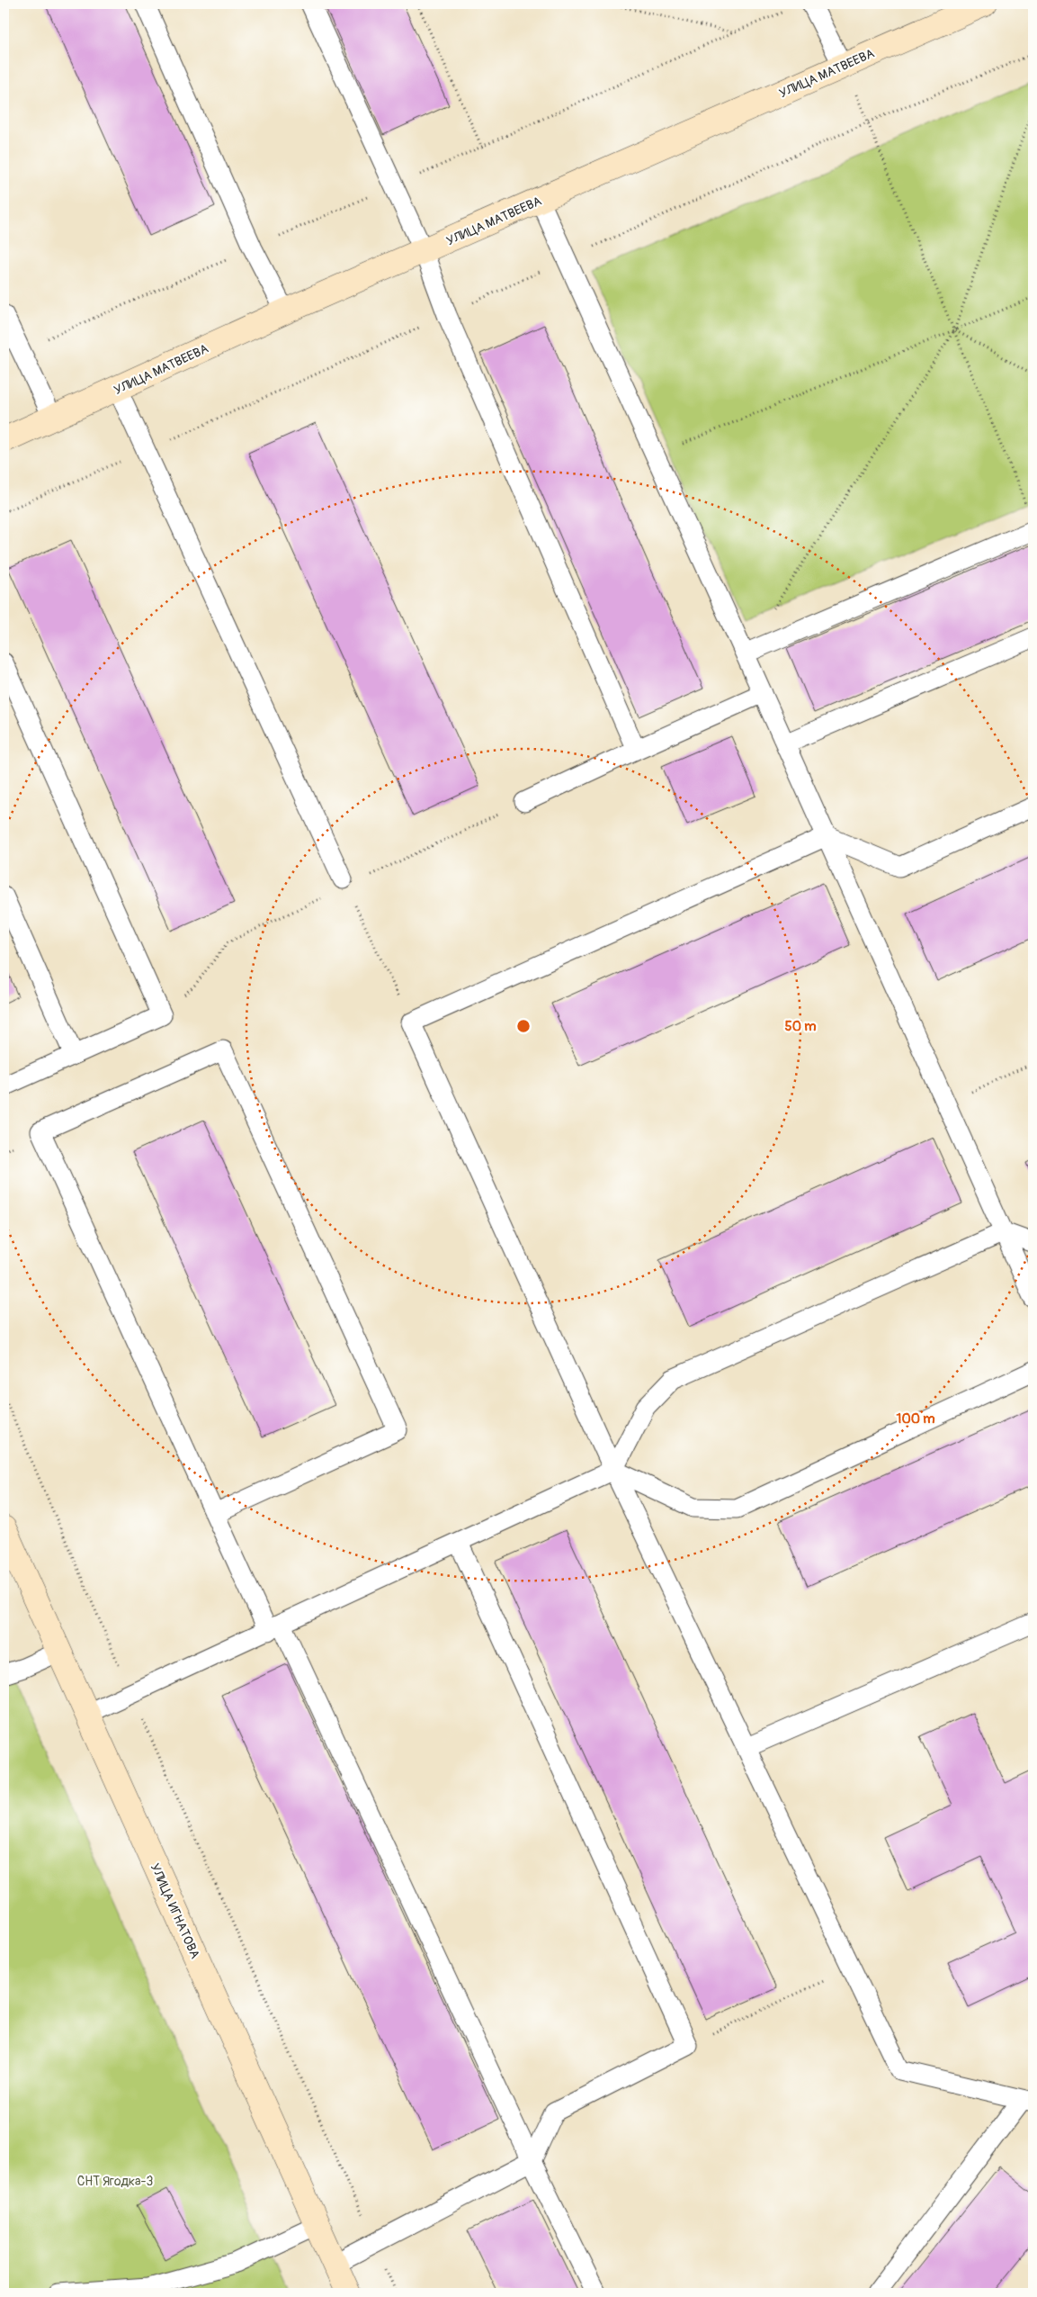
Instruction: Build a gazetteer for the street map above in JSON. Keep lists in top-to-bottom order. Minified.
{"streets":{"main road":["УЛИЦА МАТВЕЕВА","УЛИЦА ИГНАТОВА"]},"parks":["СНТ Ягодка-3"],"rings":["50 m","100 m"]}
